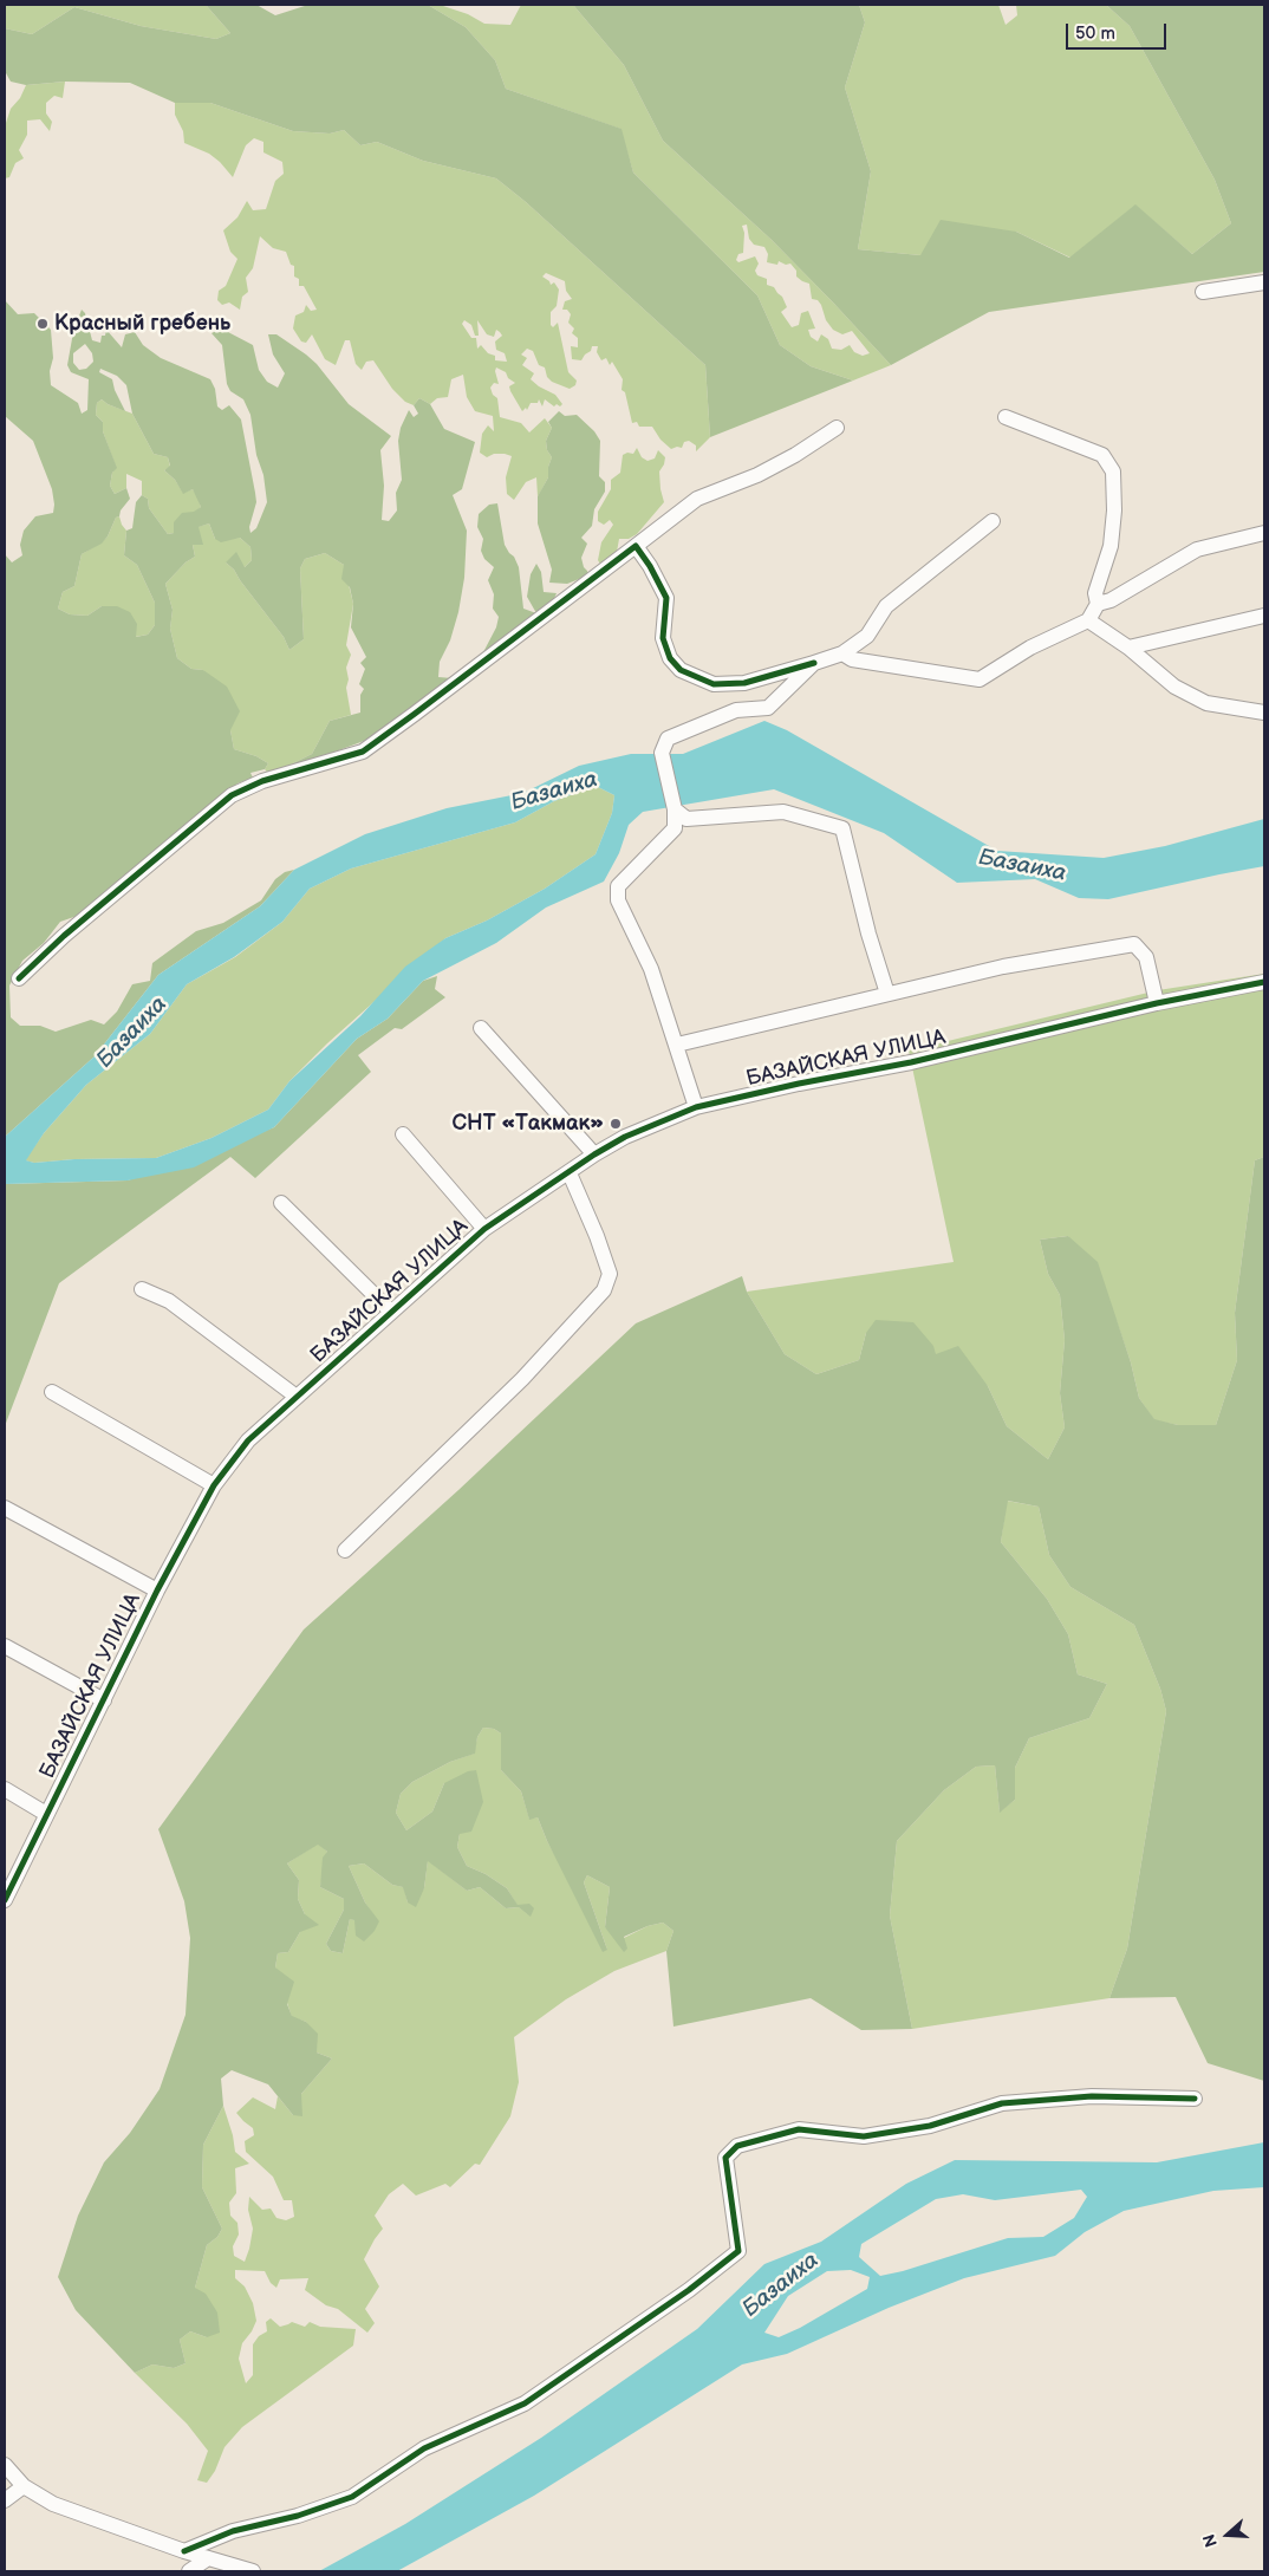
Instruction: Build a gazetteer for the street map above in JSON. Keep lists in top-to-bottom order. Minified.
{"streets":{"street":["БАЗАЙСКАЯ УЛИЦА"]},"water":["Базаиха"],"places":["Красный гребень","СНТ «Такмак»"],"scale_bar":"50 m","north":"left"}
